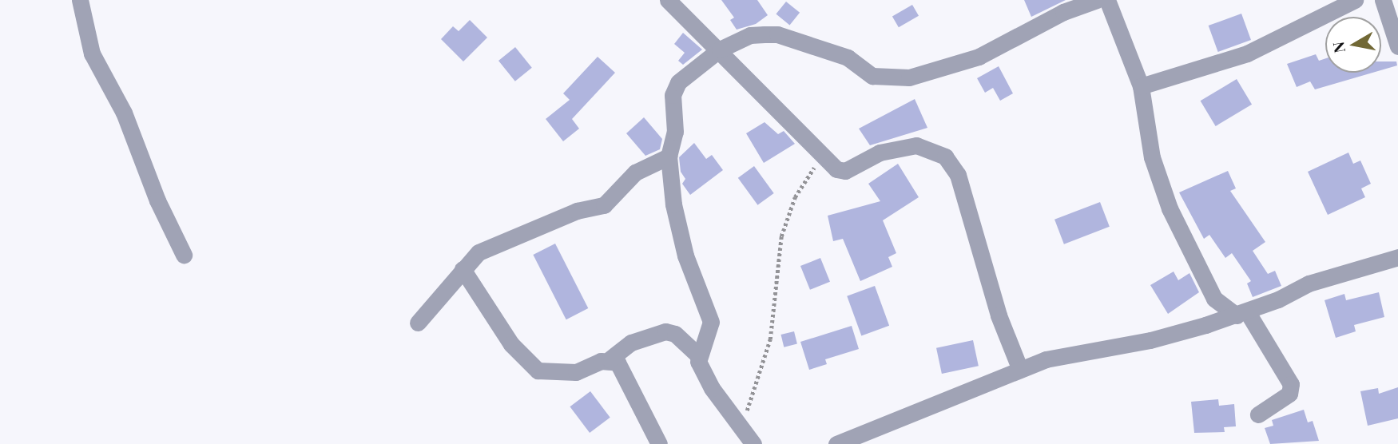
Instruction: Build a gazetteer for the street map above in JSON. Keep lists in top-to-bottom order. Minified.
{"north":"left"}
